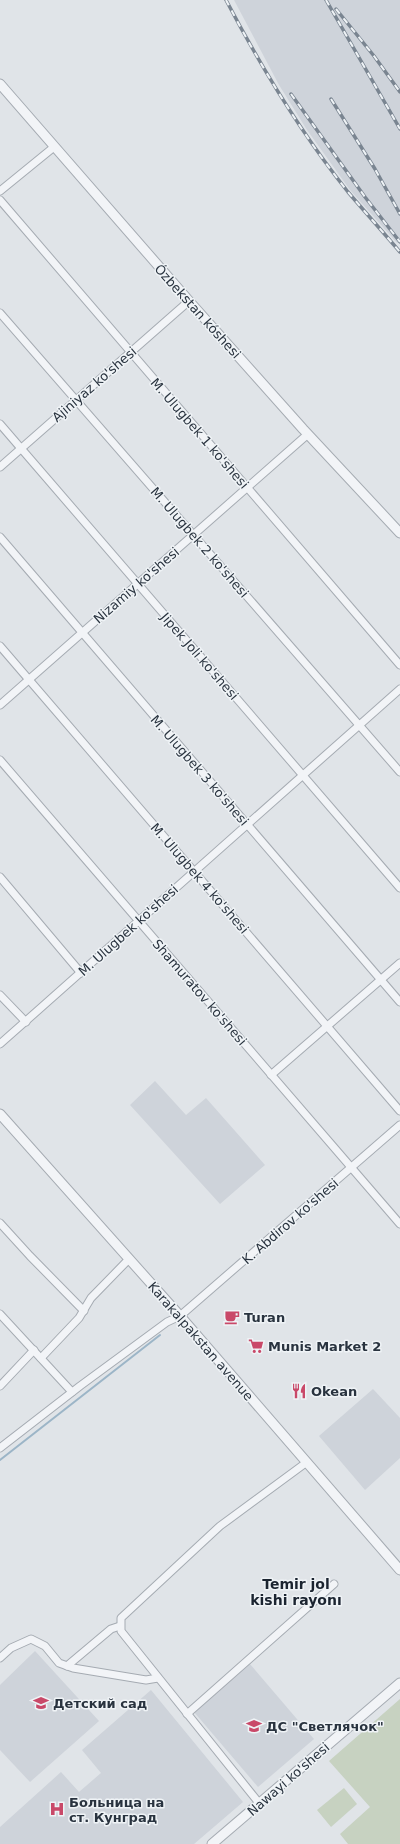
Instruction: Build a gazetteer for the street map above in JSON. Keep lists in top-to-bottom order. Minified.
{"streets":{"street":["Ózbekstan kóshesi","Ajiniyaz ko'shesi","M. Ulugbek 1 ko'shesi","M. Ulugbek 2 ko'shesi","Nizamiy ko'shesi","Jipek Joli ko'shesi","M. Ulugbek 3 ko'shesi","M. Ulugbek 4 ko'shesi","M. Ulugbek ko'shesi","Shamuratov ko'shesi","K. Abdirov ko'shesi","Karakalpakstan avenue","Nawayi ko'shesi"]},"crossings":[["Ózbekstan kóshesi","Ajiniyaz ko'shesi"],["Ózbekstan kóshesi","Nizamiy ko'shesi"],["Ajiniyaz ko'shesi","M. Ulugbek 1 ko'shesi"],["Ajiniyaz ko'shesi","M. Ulugbek 2 ko'shesi"],["Ajiniyaz ko'shesi","Jipek Joli ko'shesi"],["M. Ulugbek 1 ko'shesi","Nizamiy ko'shesi"],["M. Ulugbek 2 ko'shesi","Nizamiy ko'shesi"],["M. Ulugbek 2 ko'shesi","M. Ulugbek ko'shesi"],["Nizamiy ko'shesi","Jipek Joli ko'shesi"],["Nizamiy ko'shesi","M. Ulugbek 3 ko'shesi"],["Nizamiy ko'shesi","M. Ulugbek 4 ko'shesi"],["Jipek Joli ko'shesi","M. Ulugbek ko'shesi"],["M. Ulugbek 3 ko'shesi","M. Ulugbek ko'shesi"],["M. Ulugbek 4 ko'shesi","M. Ulugbek ko'shesi"],["M. Ulugbek ko'shesi","Shamuratov ko'shesi"],["Shamuratov ko'shesi","K. Abdirov ko'shesi"],["K. Abdirov ko'shesi","Karakalpakstan avenue"]],"districts":["Temir jol kishi rayonı"],"places":{"cafe":["Turan"],"supermarket":["Munis Market 2"],"restaurant":["Okean"],"school or university":["Детский сад","ДС \"Светлячок\""],"hospital":["Больница на ст. Кунград"]}}
